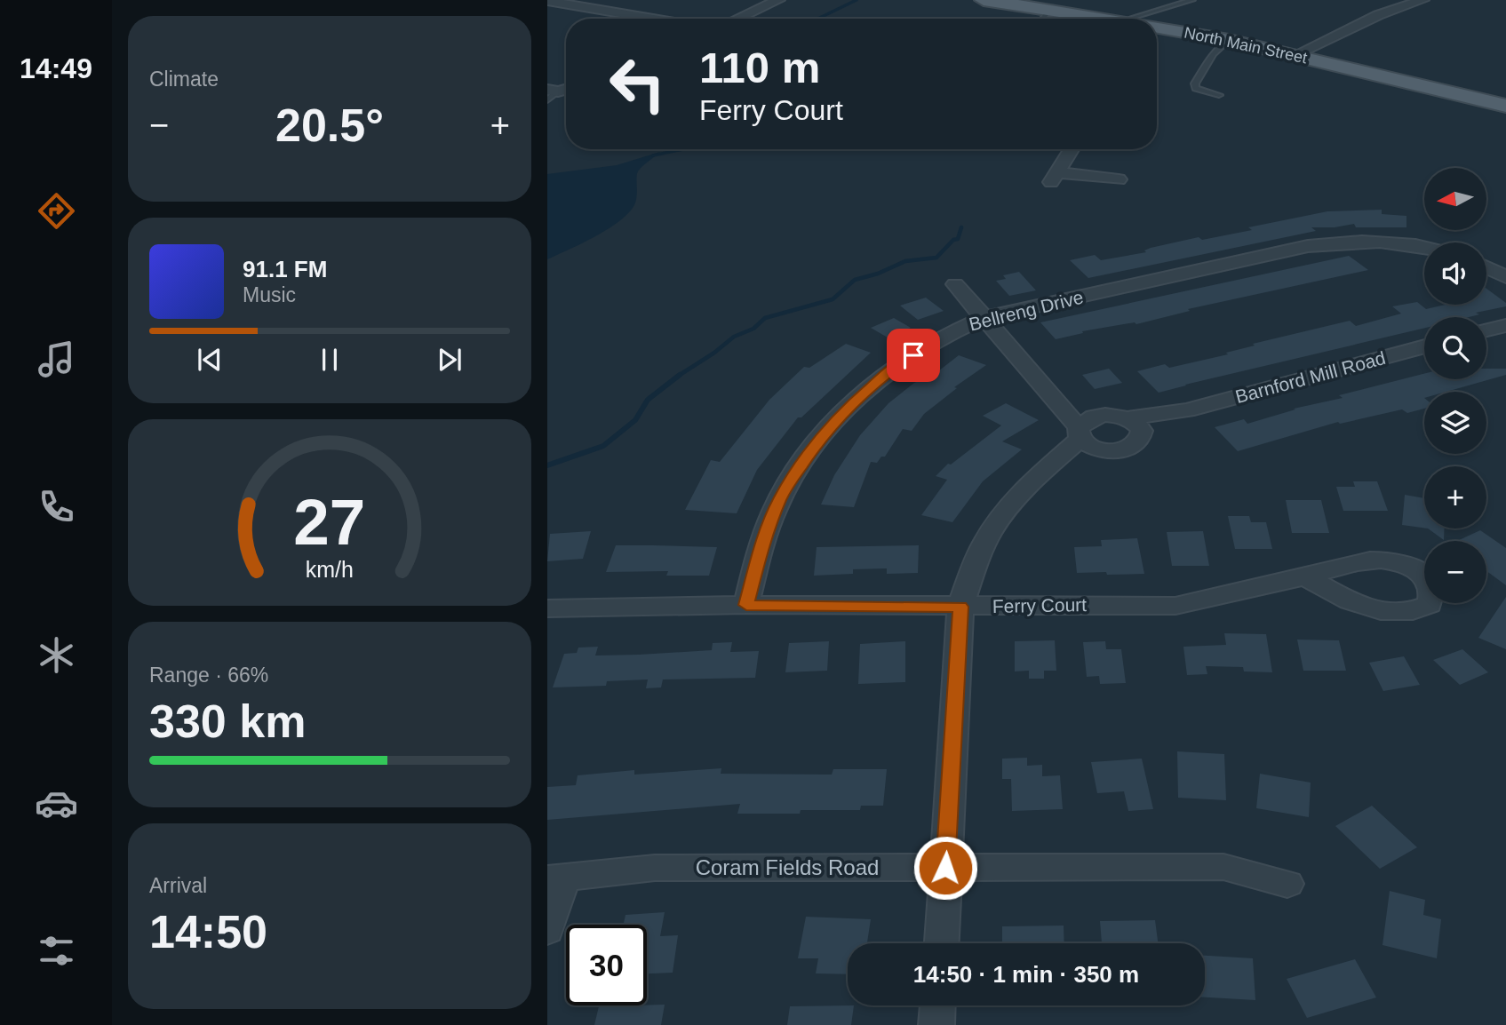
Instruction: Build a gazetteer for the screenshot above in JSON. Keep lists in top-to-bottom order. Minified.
{"streets":{"main road":["North Main Street"],"street":["Bellreng Drive","Barnford Mill Road","Ferry Court","Coram Fields Road"]},"crossings":[["Bellreng Drive","Ferry Court"],["Barnford Mill Road","Ferry Court"],["Barnford Mill Road","Coram Fields Road"]],"north":"left","page":{"tabs":"14:49","tile":["Climate",["Range · 66%","330 km"],["Arrival","14:50"]],"turn":["110 m","Ferry Court"],"heat":["−","20.5°","+"],"map_buttons":["+","−"],"song":["91.1 FM","Music"],"limit":"30","trip":"14:50 · 1 min · 350 m","gauge":["27","km/h"]}}
